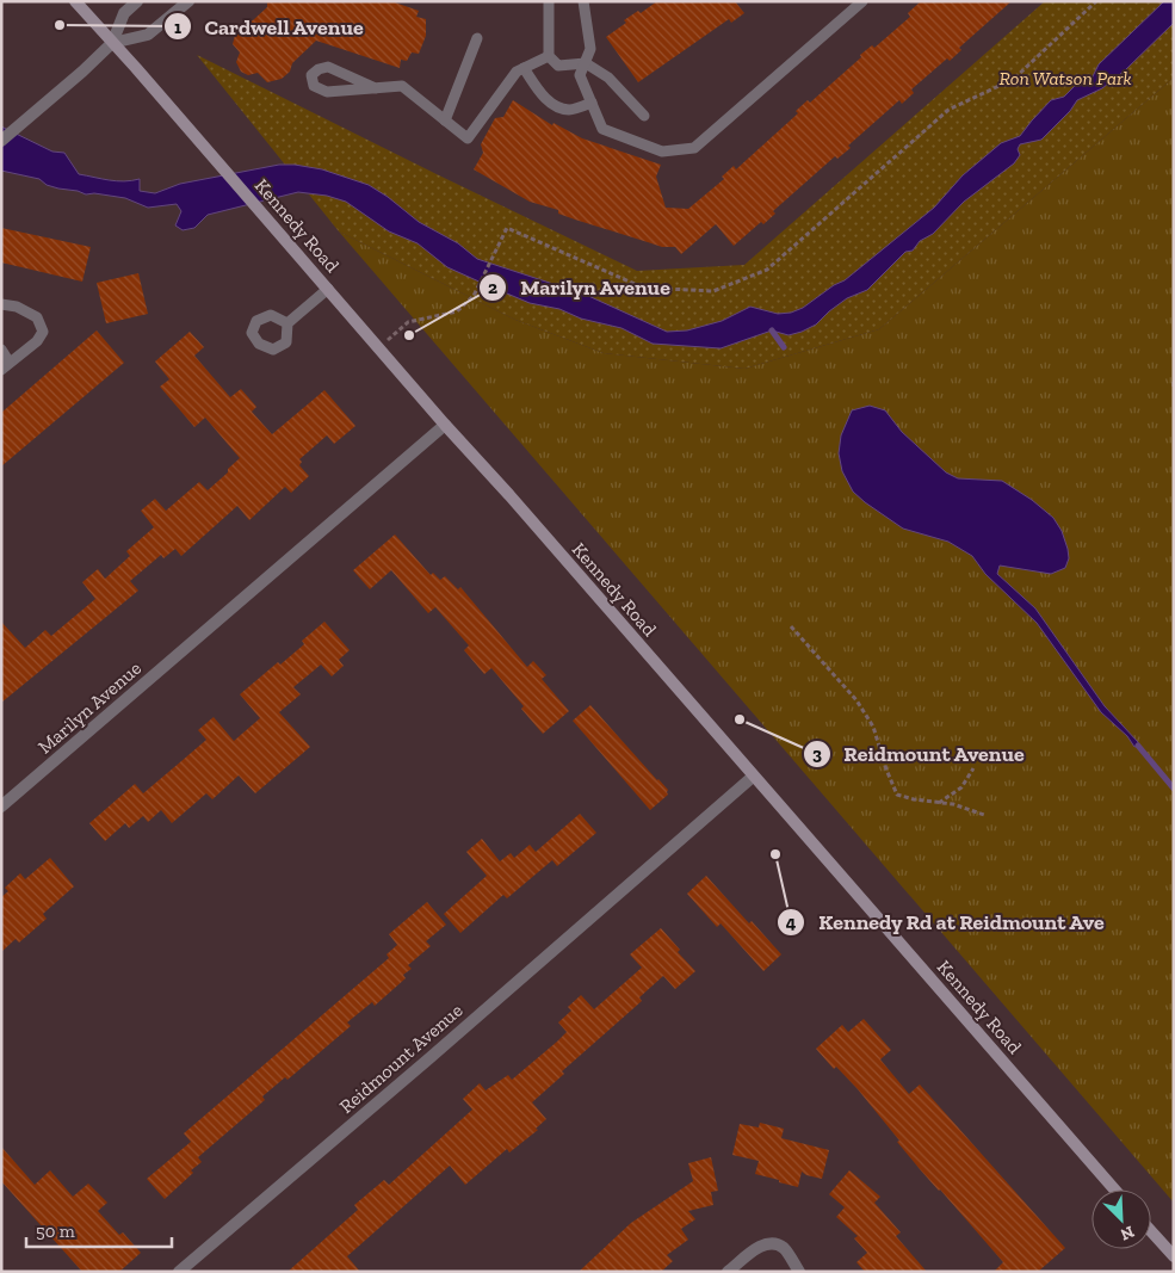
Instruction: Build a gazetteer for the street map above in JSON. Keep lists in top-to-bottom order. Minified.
{"streets":{"main road":["Kennedy Road"],"street":["Marilyn Avenue","Reidmount Avenue"]},"crossings":[["Kennedy Road","Marilyn Avenue"],["Kennedy Road","Reidmount Avenue"]],"parks":["Ron Watson Park"],"places":["Cardwell Avenue","Marilyn Avenue","Reidmount Avenue","Kennedy Rd at Reidmount Ave"],"scale_bar":"50 m","north":"bottom right"}
